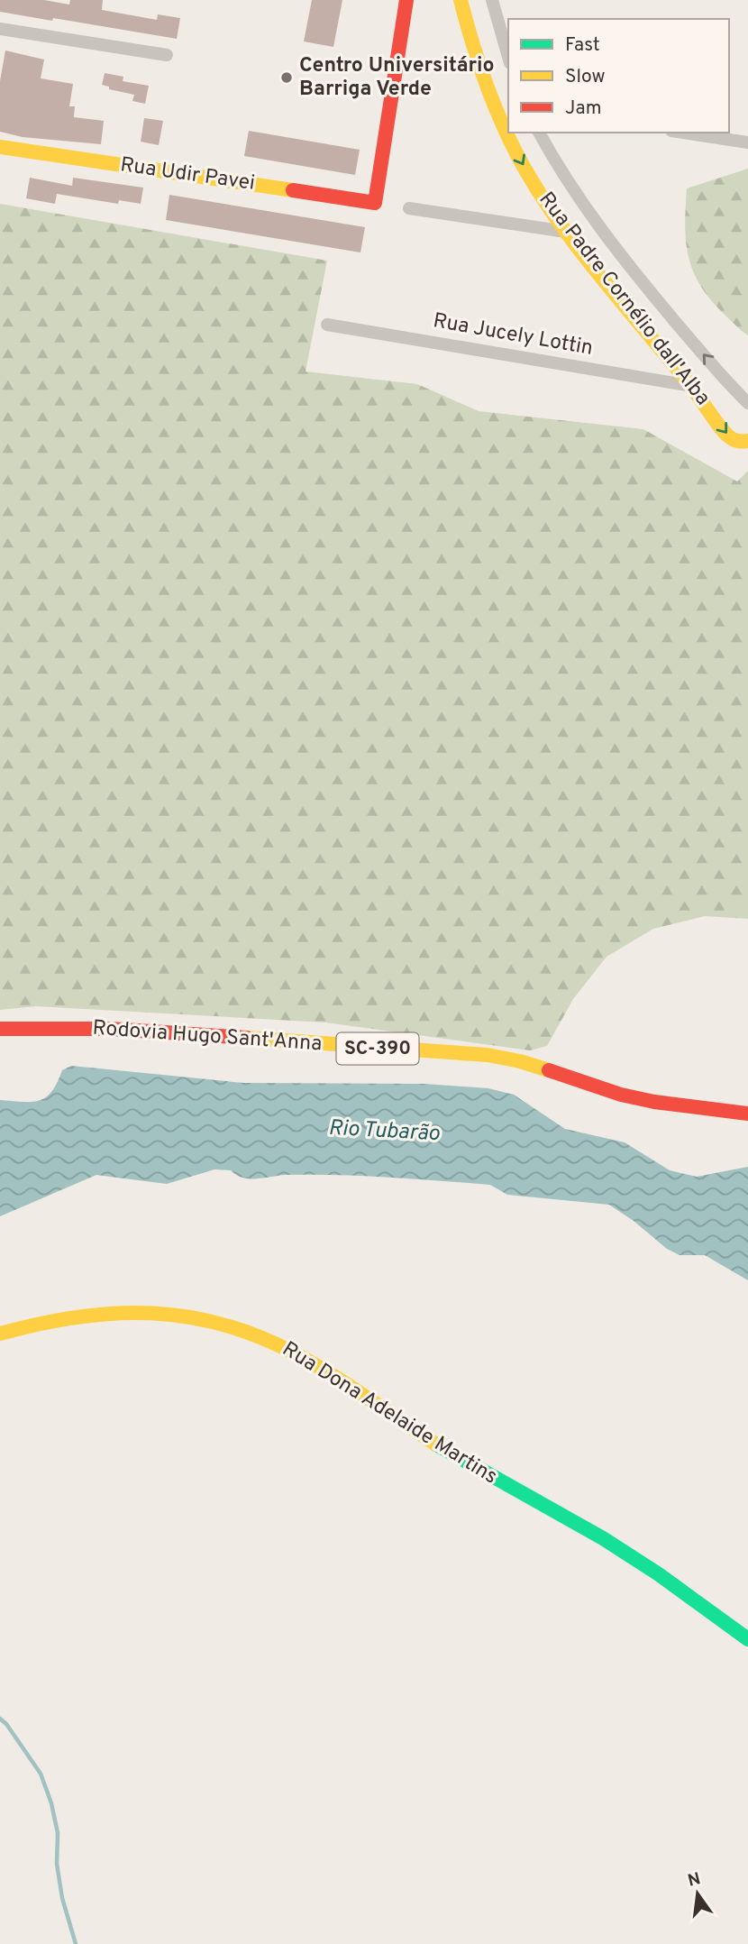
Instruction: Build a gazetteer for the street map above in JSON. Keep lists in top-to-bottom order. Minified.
{"streets":{"street":["Rua Udir Pavei","Rua Padre Cornélio dall'Alba","Rua Jucely Lottin","Rodovia Hugo Sant'Anna","SC-390","Rua Dona Adelaide Martins"]},"crossings":[["Rua Padre Cornélio dall'Alba","Rua Jucely Lottin"]],"water":["Rio Tubarão"],"places":["Centro Universitário Barriga Verde"],"legend":["Fast","Slow","Jam"],"north":"top"}
